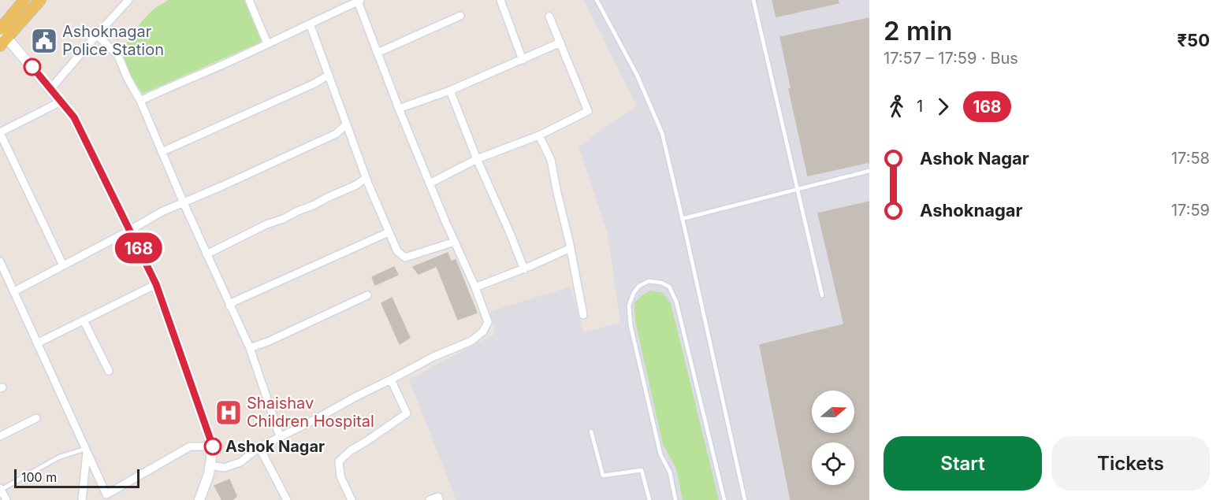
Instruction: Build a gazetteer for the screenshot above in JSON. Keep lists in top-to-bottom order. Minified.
{"places":{"public building":["Ashoknagar Police Station"],"hospital":["Shaishav Children Hospital"],"other":["Ashok Nagar"]},"lines":["bus line 168"],"scale_bar":"100 m","north":"right","page":{"on_map":"168","heading":["2 min","17:57 – 17:59 · Bus","₹50"],"legs":["1","168"],"list":[{"name":"Ashok Nagar","value":"17:58"},{"name":"Ashoknagar","value":"17:59"}],"buttons":["Start","Tickets"],"scale":"100 m"}}
